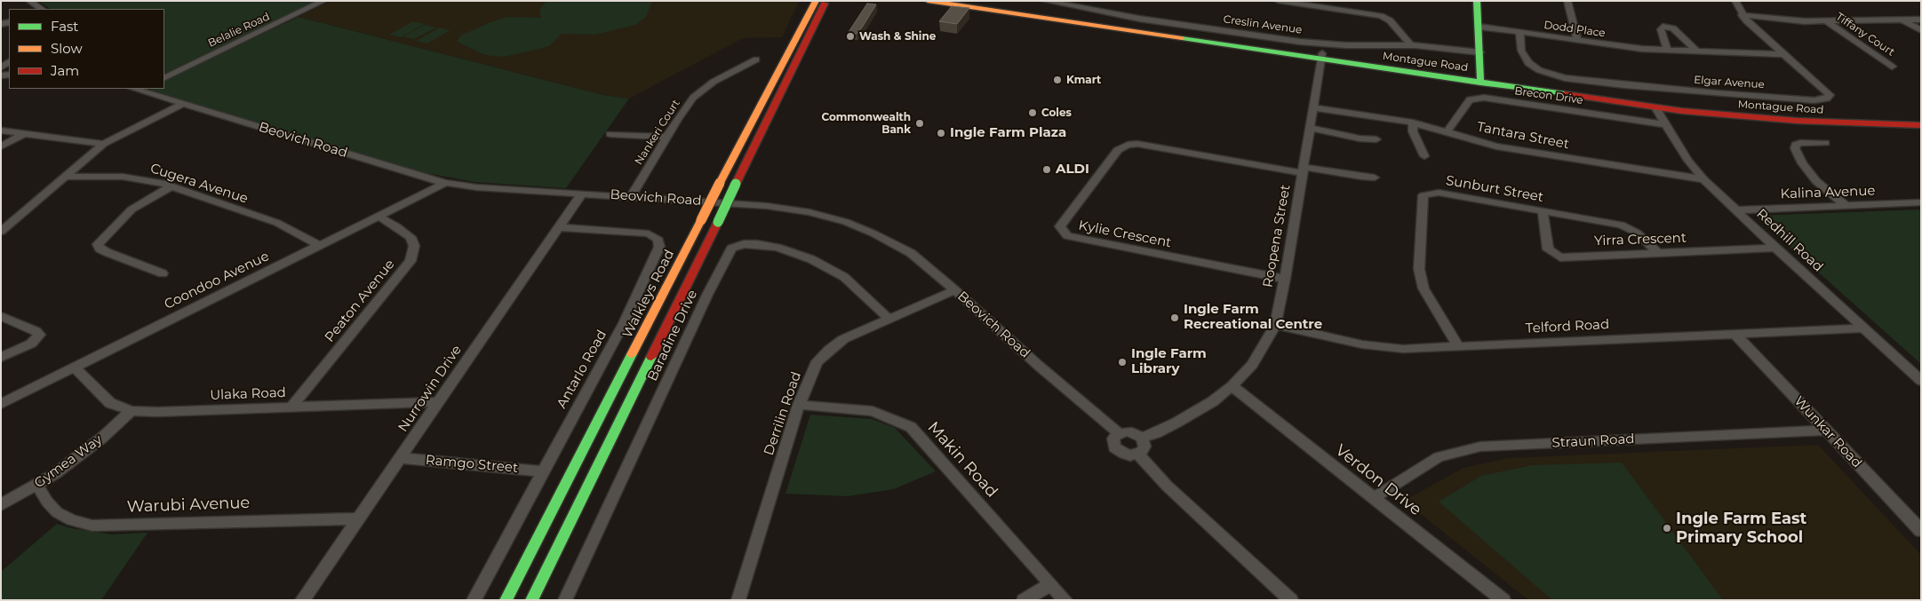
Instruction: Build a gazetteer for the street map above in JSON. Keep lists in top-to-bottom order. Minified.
{"streets":{"main road":["Montague Road","Walkleys Road"],"street":["Creslin Avenue","Dodd Place","Belalie Road","Tiffany Court","Elgar Avenue","Brecon Drive","Nankeri Court","Tantara Street","Beovich Road","Cugera Avenue","Sunburt Street","Kalina Avenue","Kylie Crescent","Roopena Street","Yirra Crescent","Redhill Road","Coondoo Avenue","Peaton Avenue","Telford Road","Baradine Drive","Antarlo Road","Nurrowin Drive","Ulaka Road","Derrilin Road","Wunkar Road","Straun Road","Makin Road","Gymea Way","Ramgo Street","Verdon Drive","Warubi Avenue"]},"crossings":[["Dodd Place","Elgar Avenue"],["Montague Road","Roopena Street"],["Montague Road","Redhill Road"],["Brecon Drive","Tantara Street"],["Brecon Drive","Redhill Road"],["Nankeri Court","Beovich Road"],["Tantara Street","Roopena Street"],["Tantara Street","Redhill Road"],["Beovich Road","Roopena Street"],["Beovich Road","Coondoo Avenue"],["Beovich Road","Nurrowin Drive"],["Beovich Road","Derrilin Road"],["Cugera Avenue","Coondoo Avenue"],["Sunburt Street","Yirra Crescent"],["Sunburt Street","Telford Road"],["Kalina Avenue","Redhill Road"],["Kylie Crescent","Roopena Street"],["Roopena Street","Telford Road"],["Roopena Street","Verdon Drive"],["Yirra Crescent","Redhill Road"],["Redhill Road","Telford Road"],["Coondoo Avenue","Peaton Avenue"],["Coondoo Avenue","Ulaka Road"],["Peaton Avenue","Ulaka Road"],["Telford Road","Wunkar Road"],["Baradine Drive","Derrilin Road"],["Antarlo Road","Nurrowin Drive"],["Antarlo Road","Ramgo Street"],["Nurrowin Drive","Ulaka Road"],["Nurrowin Drive","Ramgo Street"],["Nurrowin Drive","Warubi Avenue"],["Ulaka Road","Gymea Way"],["Derrilin Road","Makin Road"],["Wunkar Road","Straun Road"],["Straun Road","Verdon Drive"],["Gymea Way","Warubi Avenue"]],"places":["Wash & Shine","Kmart","Coles","Commonwealth Bank","Ingle Farm Plaza","ALDI","Ingle Farm Recreational Centre","Ingle Farm Library","Ingle Farm East Primary School"],"legend":["Fast","Slow","Jam"]}
